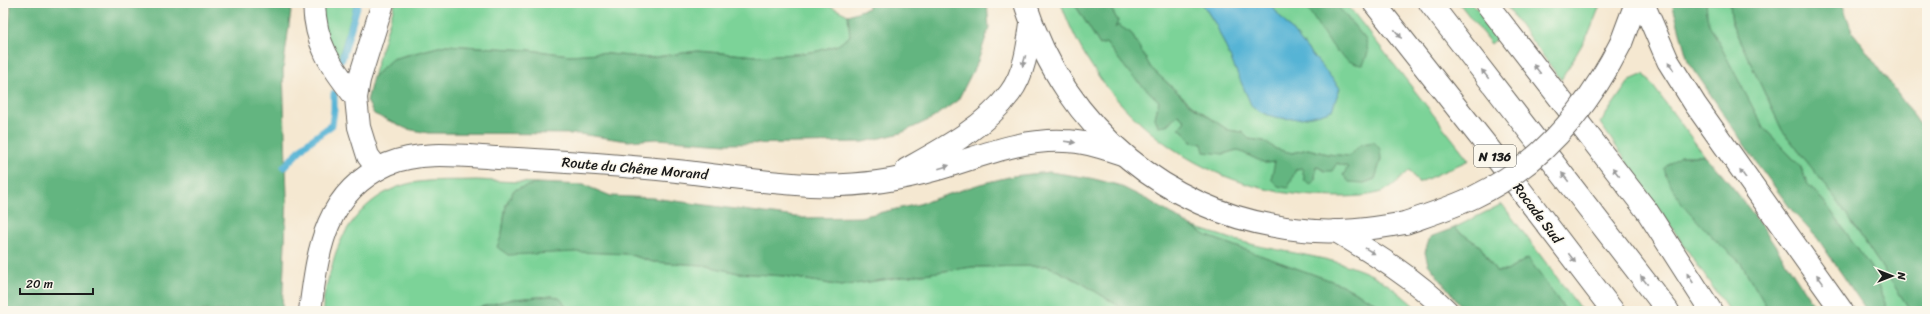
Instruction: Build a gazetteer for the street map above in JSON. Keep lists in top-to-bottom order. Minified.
{"streets":{"main road":["N 136","Route du Chêne Morand","Rocade Sud"]},"scale_bar":"20 m","north":"right"}
